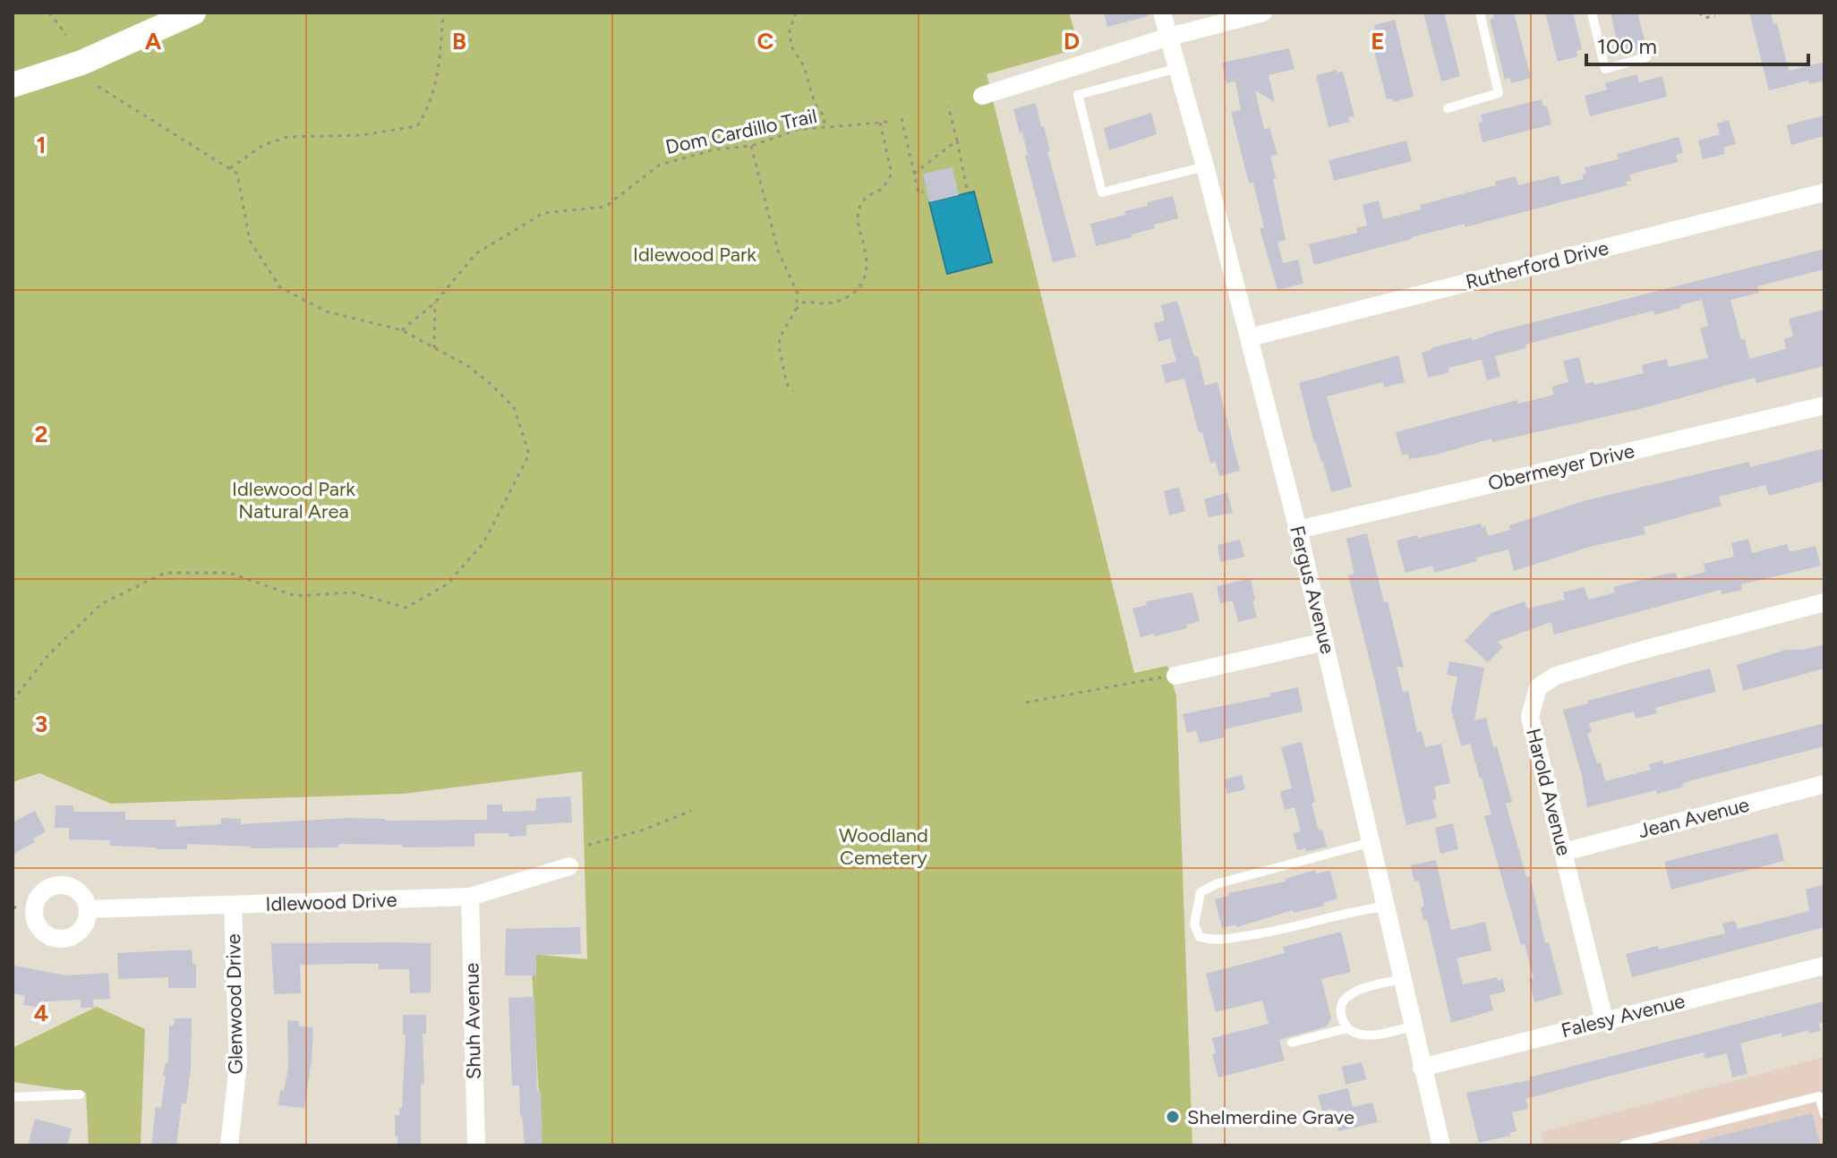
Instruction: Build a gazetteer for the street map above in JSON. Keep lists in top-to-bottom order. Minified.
{"streets":{"street":["Rutherford Drive","Obermeyer Drive","Fergus Avenue","Harold Avenue","Jean Avenue","Idlewood Drive","Glenwood Drive","Falesy Avenue","Shuh Avenue"],"path":["Dom Cardillo Trail"]},"crossings":[["Rutherford Drive","Fergus Avenue"],["Obermeyer Drive","Fergus Avenue"],["Fergus Avenue","Falesy Avenue"],["Harold Avenue","Jean Avenue"],["Harold Avenue","Falesy Avenue"],["Idlewood Drive","Glenwood Drive"],["Idlewood Drive","Shuh Avenue"]],"parks":["Idlewood Park","Idlewood Park Natural Area","Woodland Cemetery"],"places":["Shelmerdine Grave"],"scale_bar":"100 m","grid":{"columns":["A","B","C","D","E"],"rows":["1","2","3","4"]}}
